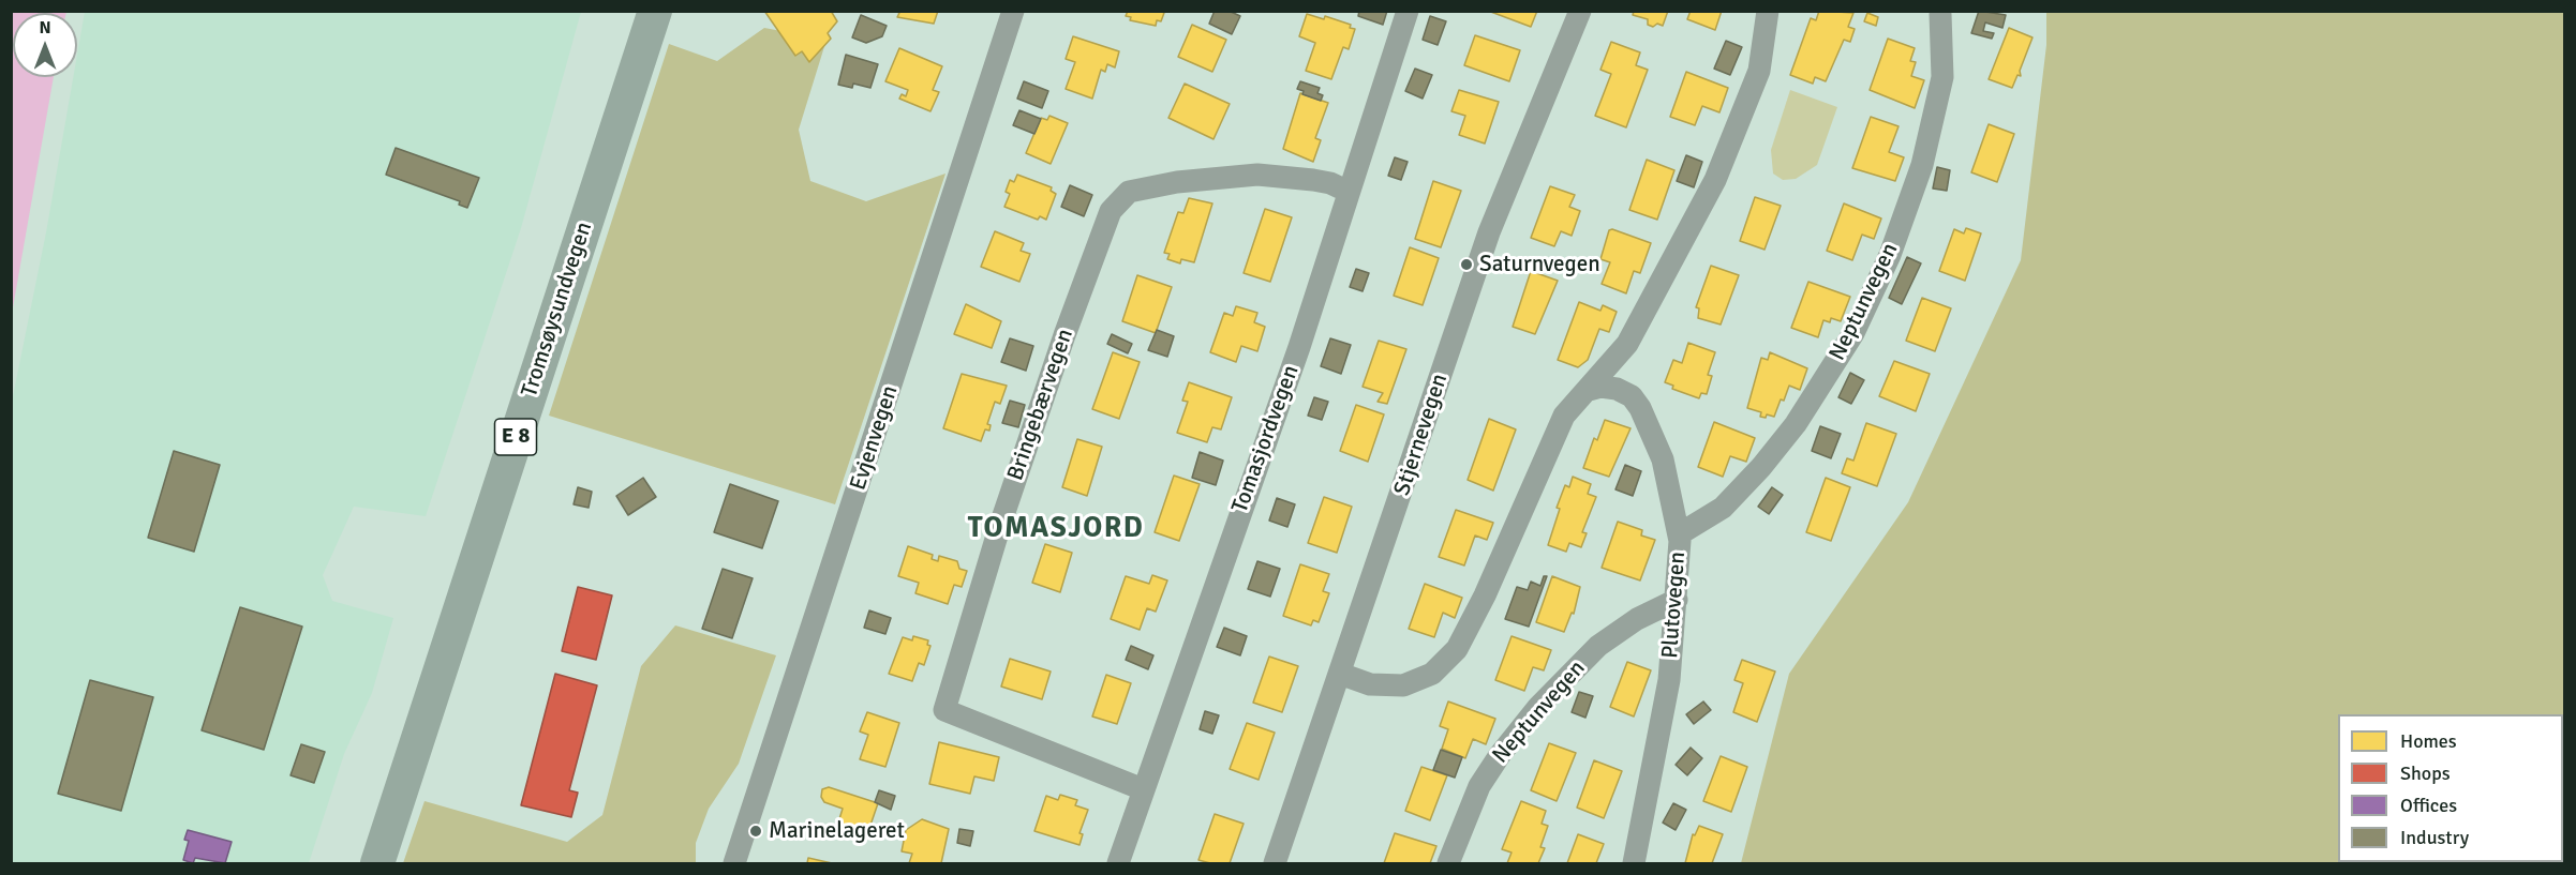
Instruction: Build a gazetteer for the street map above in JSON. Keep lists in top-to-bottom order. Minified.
{"streets":{"highway":["Tromsøysundvegen","E 8"],"street":["Neptunvegen","Bringebærvegen","Stjernevegen","Evjenvegen","Tomasjordvegen","Plutovegen"]},"crossings":[["Neptunvegen","Plutovegen"],["Bringebærvegen","Tomasjordvegen"]],"districts":["TOMASJORD"],"places":["Saturnvegen","Marinelageret"],"legend":["Homes","Shops","Offices","Industry"],"north":"top"}
